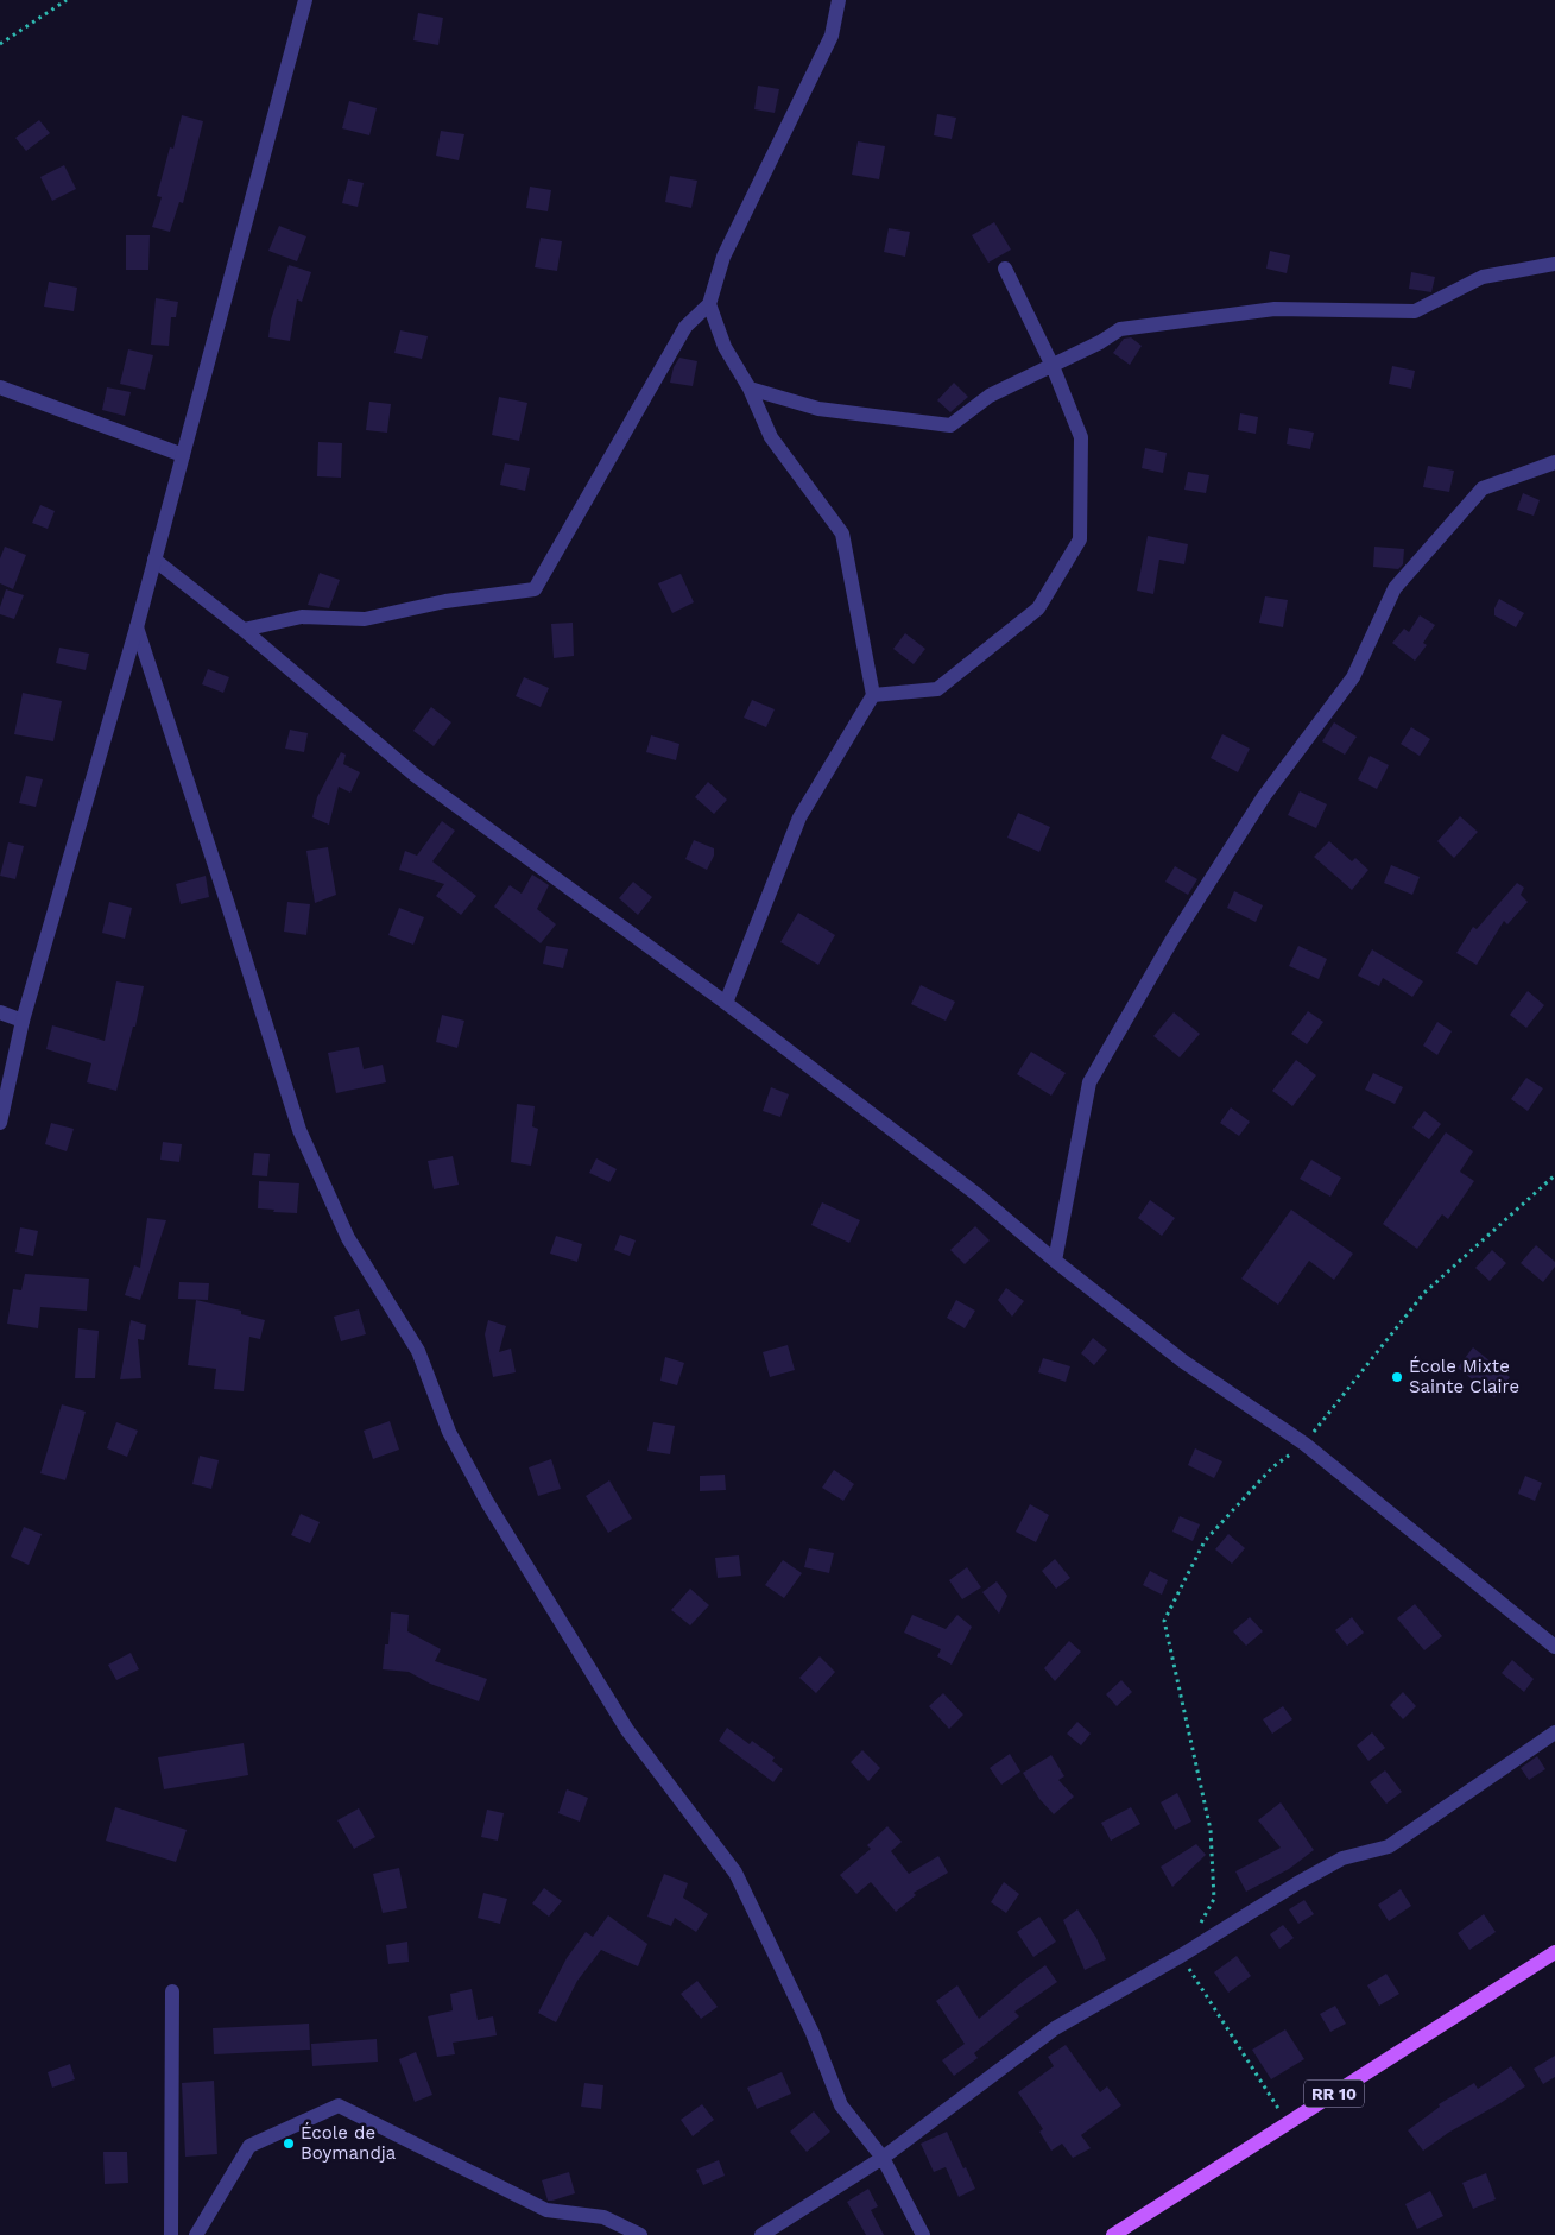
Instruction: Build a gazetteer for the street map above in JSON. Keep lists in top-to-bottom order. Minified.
{"streets":{"main road":["RR 10"]},"places":["École Mixte Sainte Claire","École de Boymandja"]}
